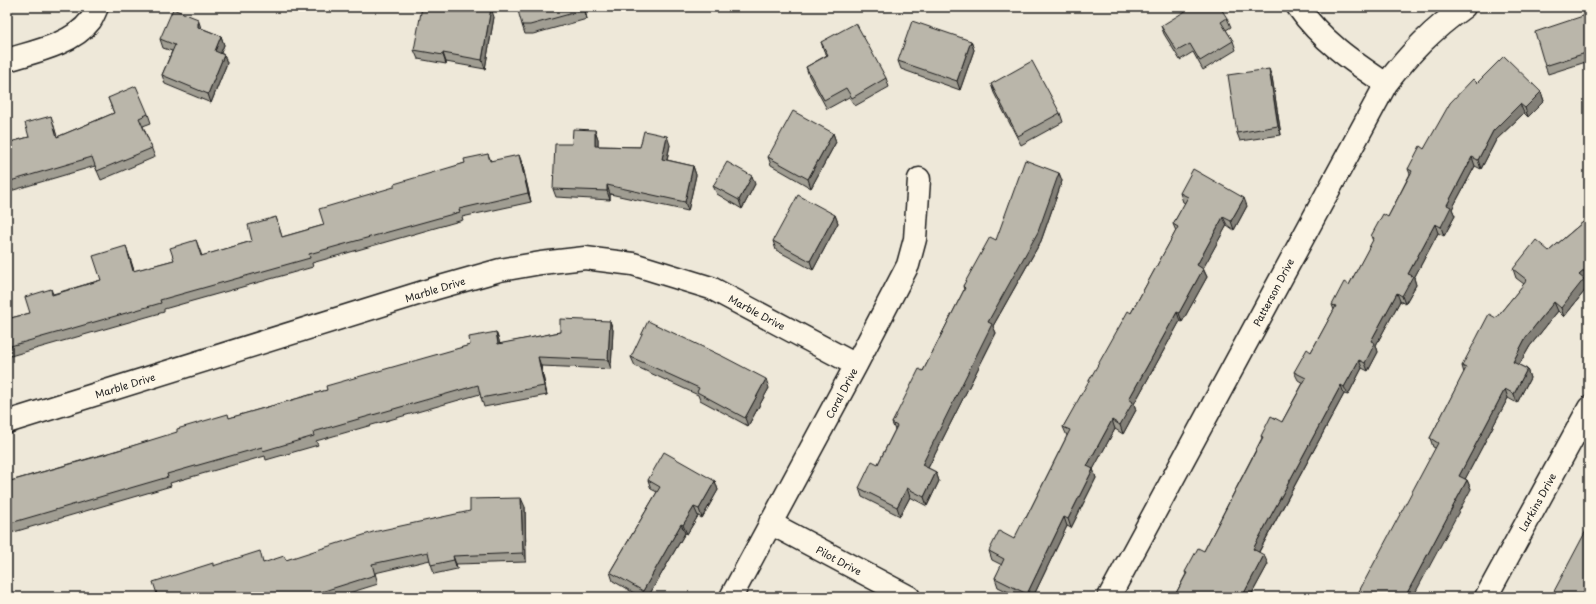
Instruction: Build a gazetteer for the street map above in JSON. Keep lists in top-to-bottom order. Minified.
{"streets":{"street":["Marble Drive","Patterson Drive","Coral Drive","Larkins Drive","Pilot Drive"]},"crossings":[["Marble Drive","Coral Drive"],["Coral Drive","Pilot Drive"]]}
